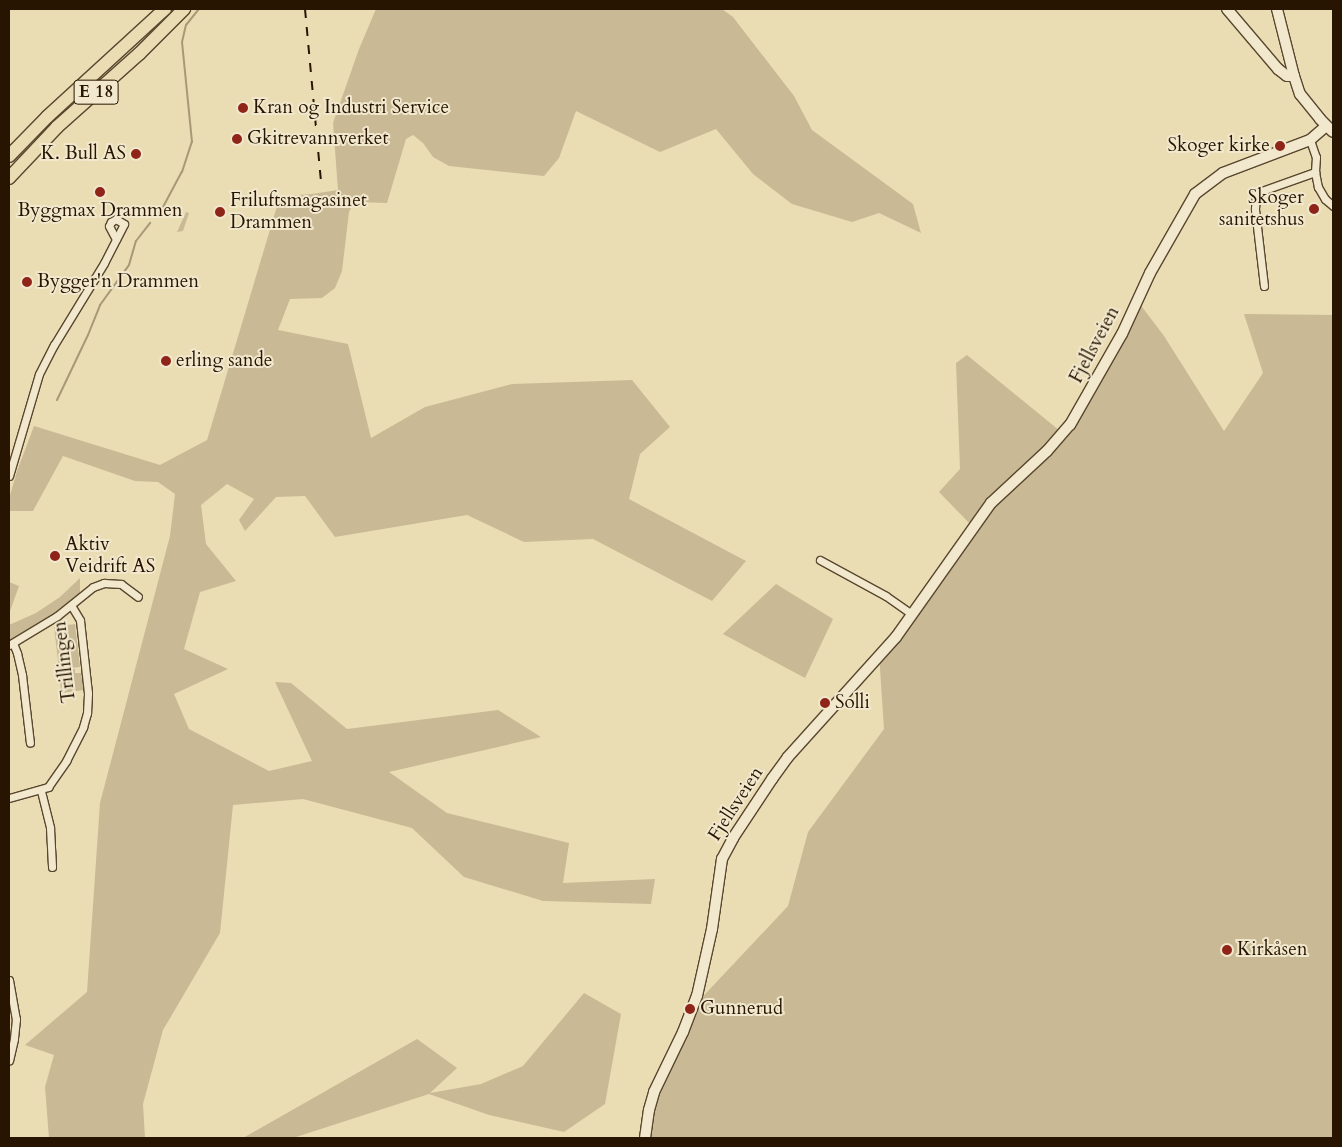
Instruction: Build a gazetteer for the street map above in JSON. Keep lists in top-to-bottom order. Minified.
{"streets":{"highway":["E 18"],"main road":["Fjellsveien"],"street":["Trillingen"]},"places":["Kran og Industri Service","Gkitrevannverket","Skoger kirke","K. Bull AS","Byggmax Drammen","Skoger sanitetshus","Friluftsmagasinet Drammen","Bygger'n Drammen","erling sande","Aktiv Veidrift AS","Solli","Kirkåsen","Gunnerud"]}
